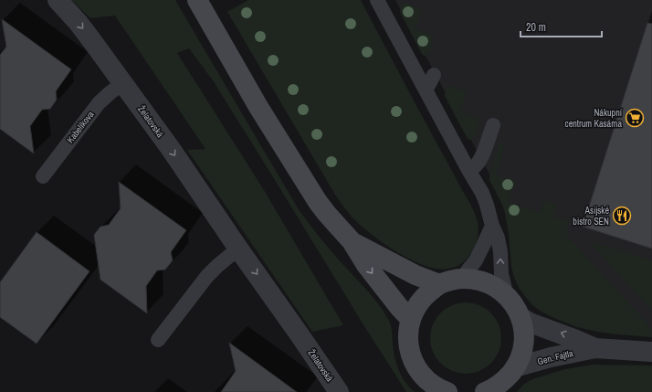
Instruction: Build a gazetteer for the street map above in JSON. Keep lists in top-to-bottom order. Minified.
{"streets":{"street":["Želatovská","Gen. Fajtla"],"lane":["Kabelíkova"]},"crossings":[["Želatovská","Kabelíkova"]],"one_way":["Želatovská","Gen. Fajtla"],"places":{"supermarket":["Nákupní centrum Kasárna"],"restaurant":["Asijské bistro SEN"]},"scale_bar":"20 m"}
